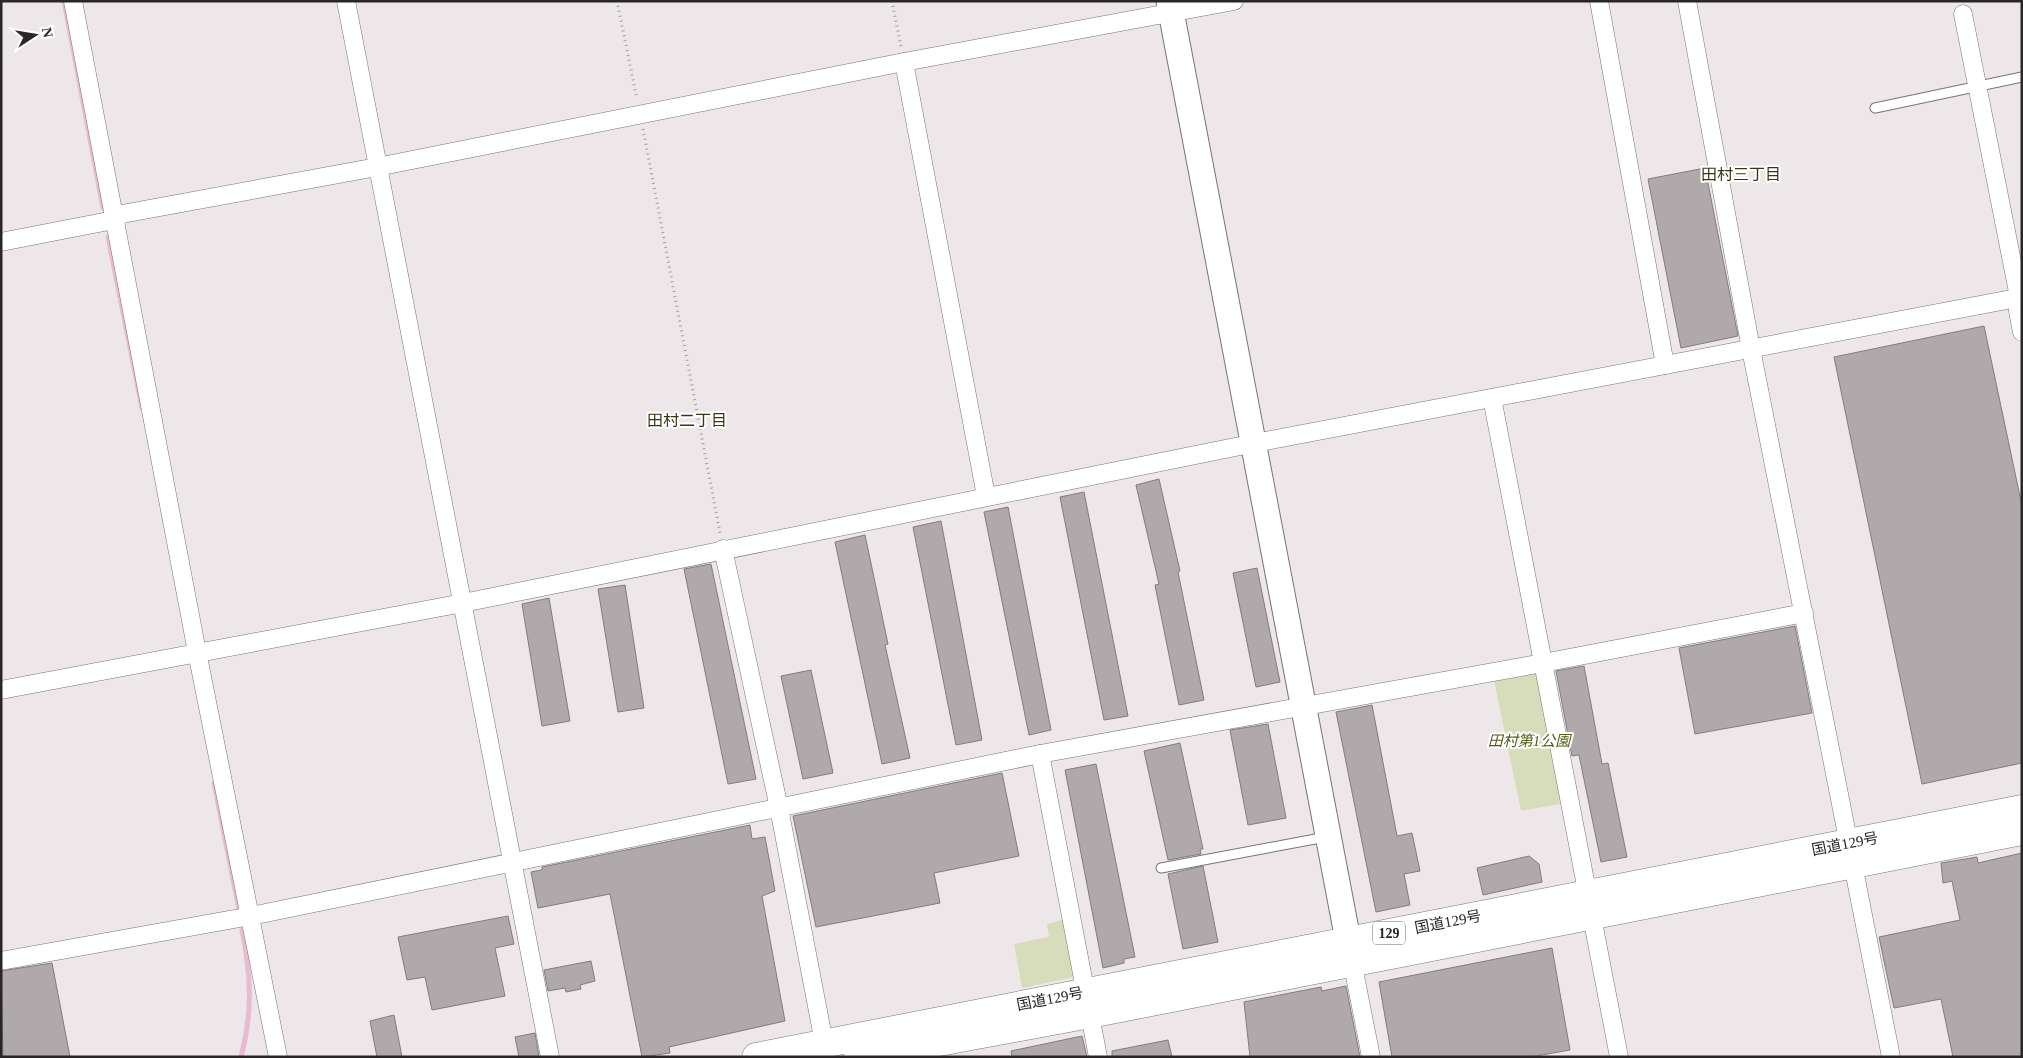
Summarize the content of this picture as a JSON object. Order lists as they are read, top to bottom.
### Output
{
  "streets": {
    "highway": ["国道129号", "129"]
  },
  "districts": ["田村三丁目", "田村二丁目"],
  "parks": ["田村第1公園"],
  "north": "right"
}
